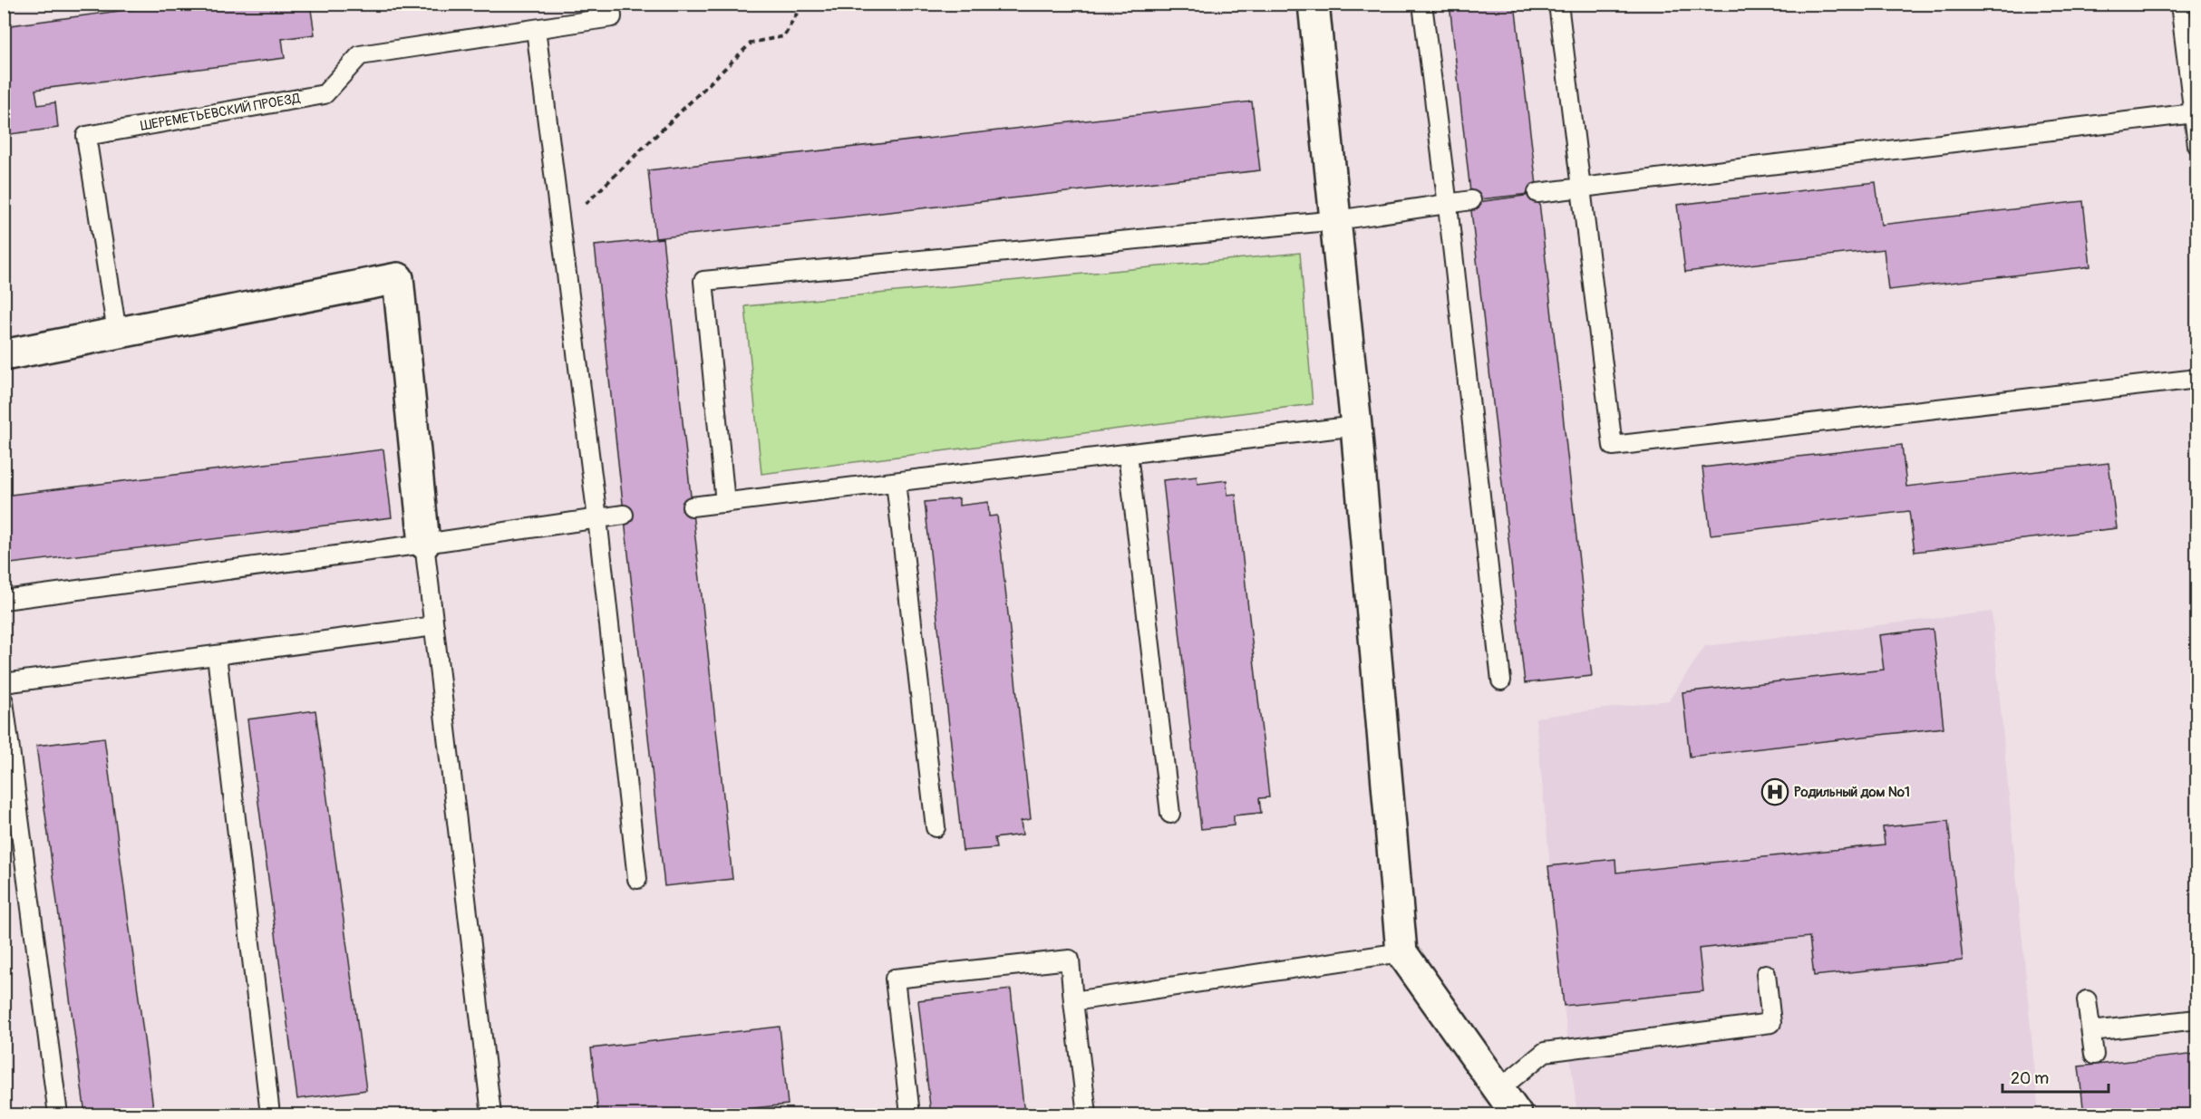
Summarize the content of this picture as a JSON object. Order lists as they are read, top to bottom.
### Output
{
  "streets": {
    "lane": ["ШЕРЕМЕТЬЕВСКИЙ ПРОЕЗД"]
  },
  "places": {
    "hospital": ["Родильный дом №1"]
  },
  "scale_bar": "20 m"
}
